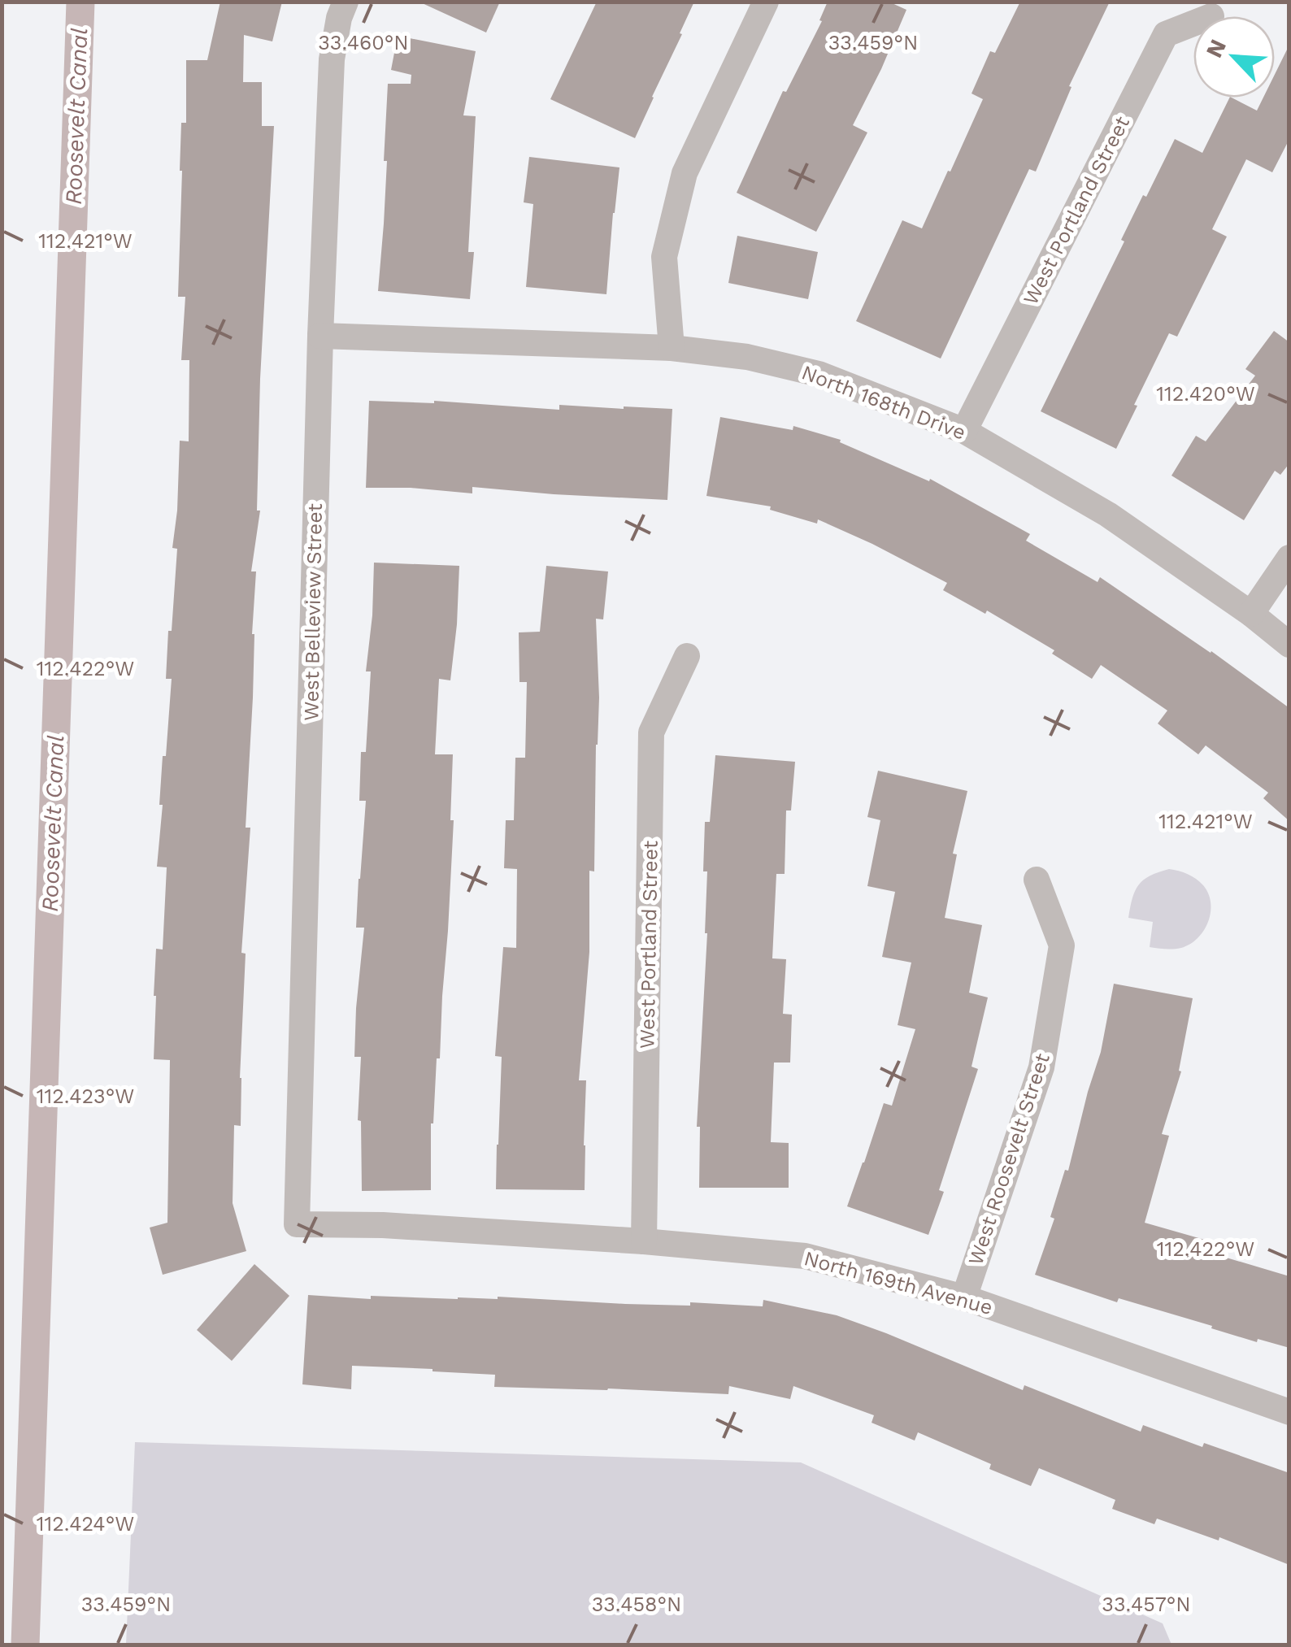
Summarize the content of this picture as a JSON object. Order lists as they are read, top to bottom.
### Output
{
  "streets": {
    "street": [
      "West Portland Street",
      "North 168th Drive",
      "West Belleview Street",
      "West Roosevelt Street",
      "North 169th Avenue"
    ]
  },
  "crossings": [
    ["West Portland Street", "North 168th Drive"],
    ["West Portland Street", "North 169th Avenue"],
    ["North 168th Drive", "West Belleview Street"],
    ["West Belleview Street", "North 169th Avenue"],
    ["West Roosevelt Street", "North 169th Avenue"]
  ],
  "water": ["Roosevelt Canal"],
  "north": "top left",
  "coordinates": [
    "33.460°N",
    "33.459°N",
    "112.421°W",
    "112.420°W",
    "112.422°W",
    "112.423°W",
    "112.424°W",
    "33.458°N",
    "33.457°N"
  ]
}
